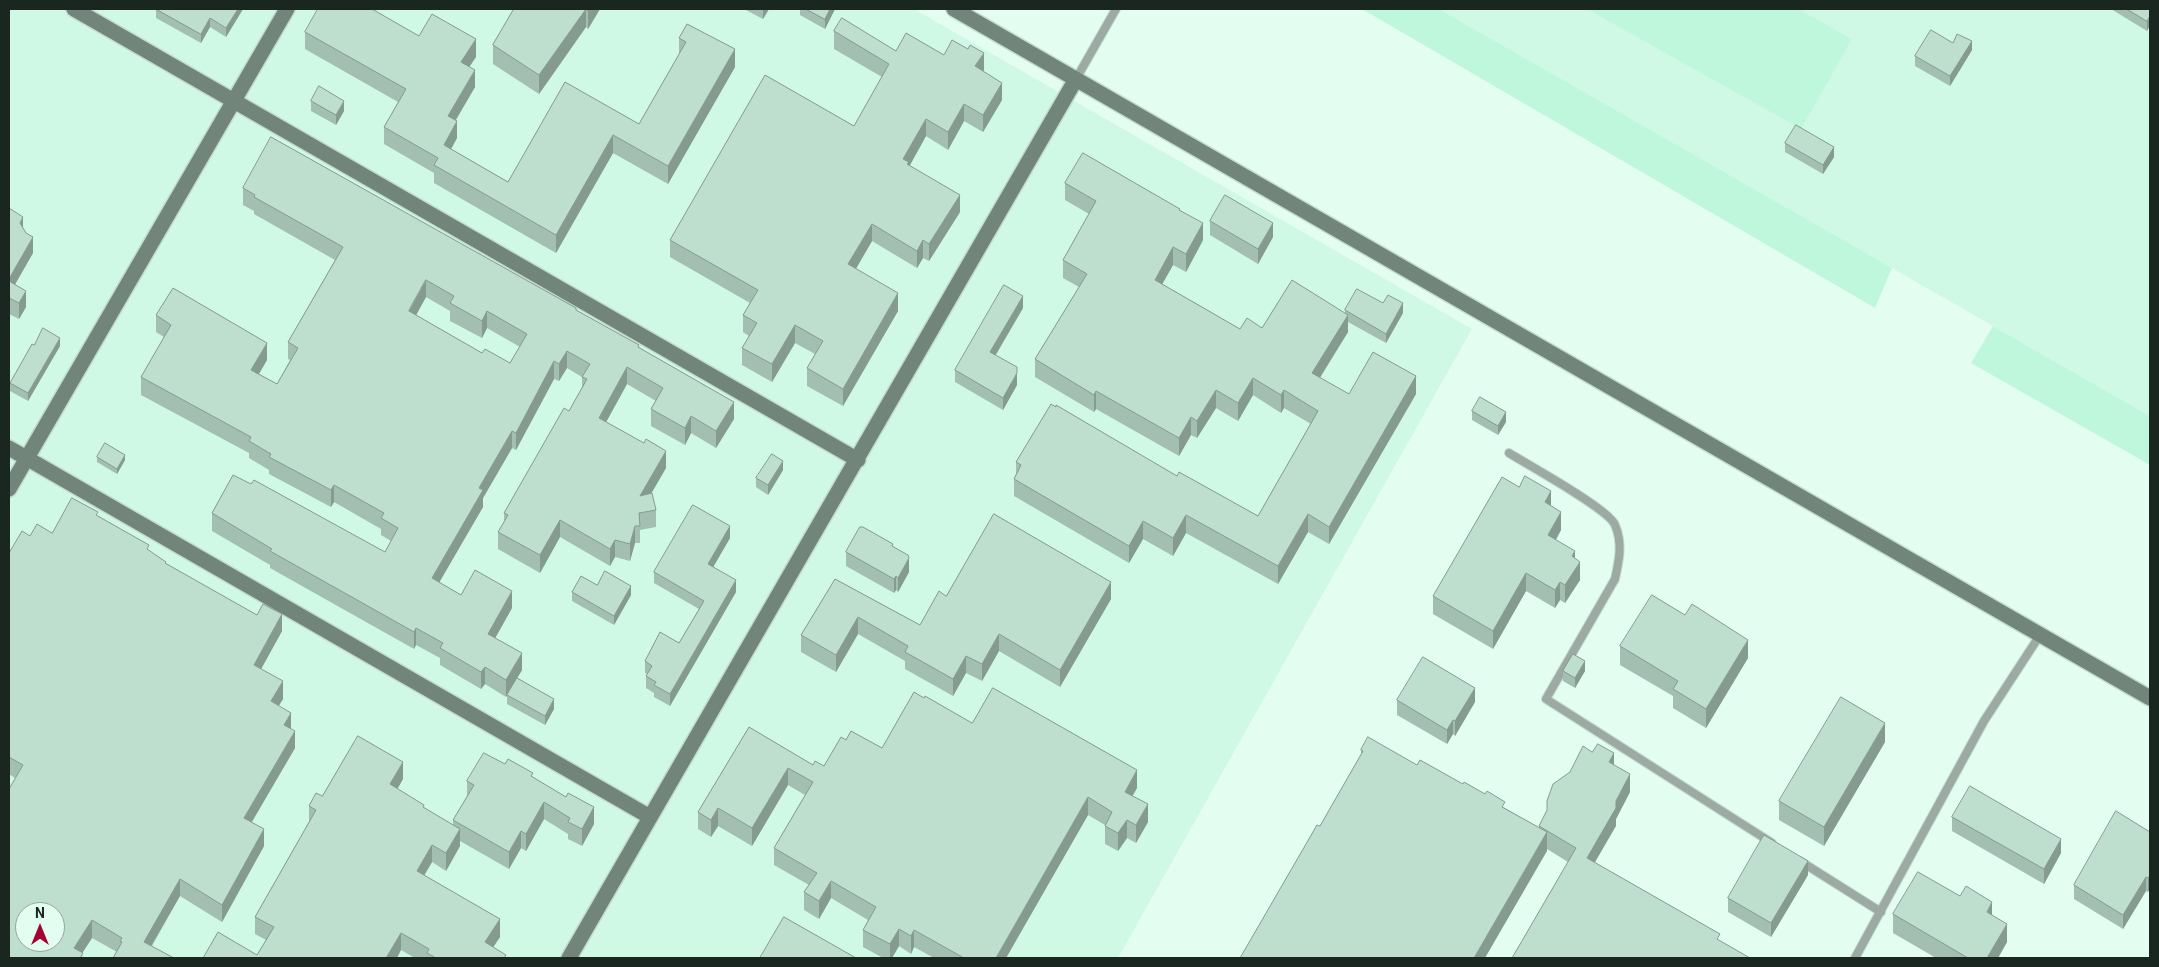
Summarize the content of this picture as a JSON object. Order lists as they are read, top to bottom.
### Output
{
  "north": "top"
}
